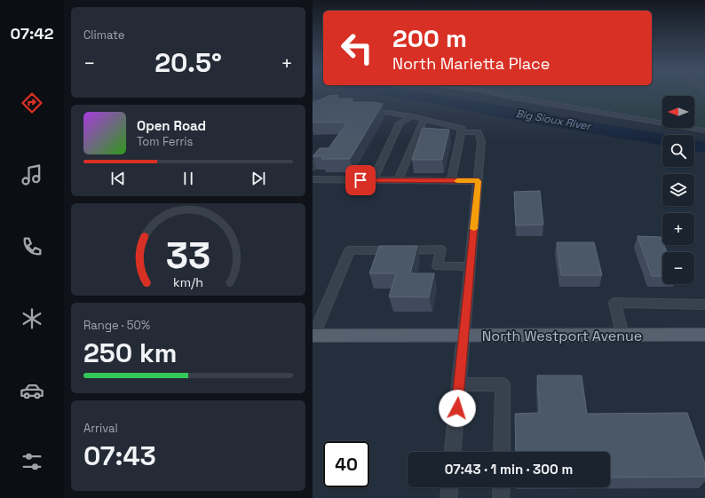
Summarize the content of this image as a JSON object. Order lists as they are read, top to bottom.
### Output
{
  "streets": {
    "main road": ["North Westport Avenue"]
  },
  "water": ["Big Sioux River"],
  "north": "left",
  "page": {
    "tabs": "07:42",
    "tile": [
      "Climate",
      ["Range · 50%", "250 km"],
      ["Arrival", "07:43"]
    ],
    "turn": ["200 m", "North Marietta Place"],
    "heat": ["−", "20.5°", "+"],
    "map_buttons": ["+", "−"],
    "song": ["Open Road", "Tom Ferris"],
    "limit": "40",
    "trip": "07:43 · 1 min · 300 m",
    "gauge": ["33", "km/h"]
  }
}
